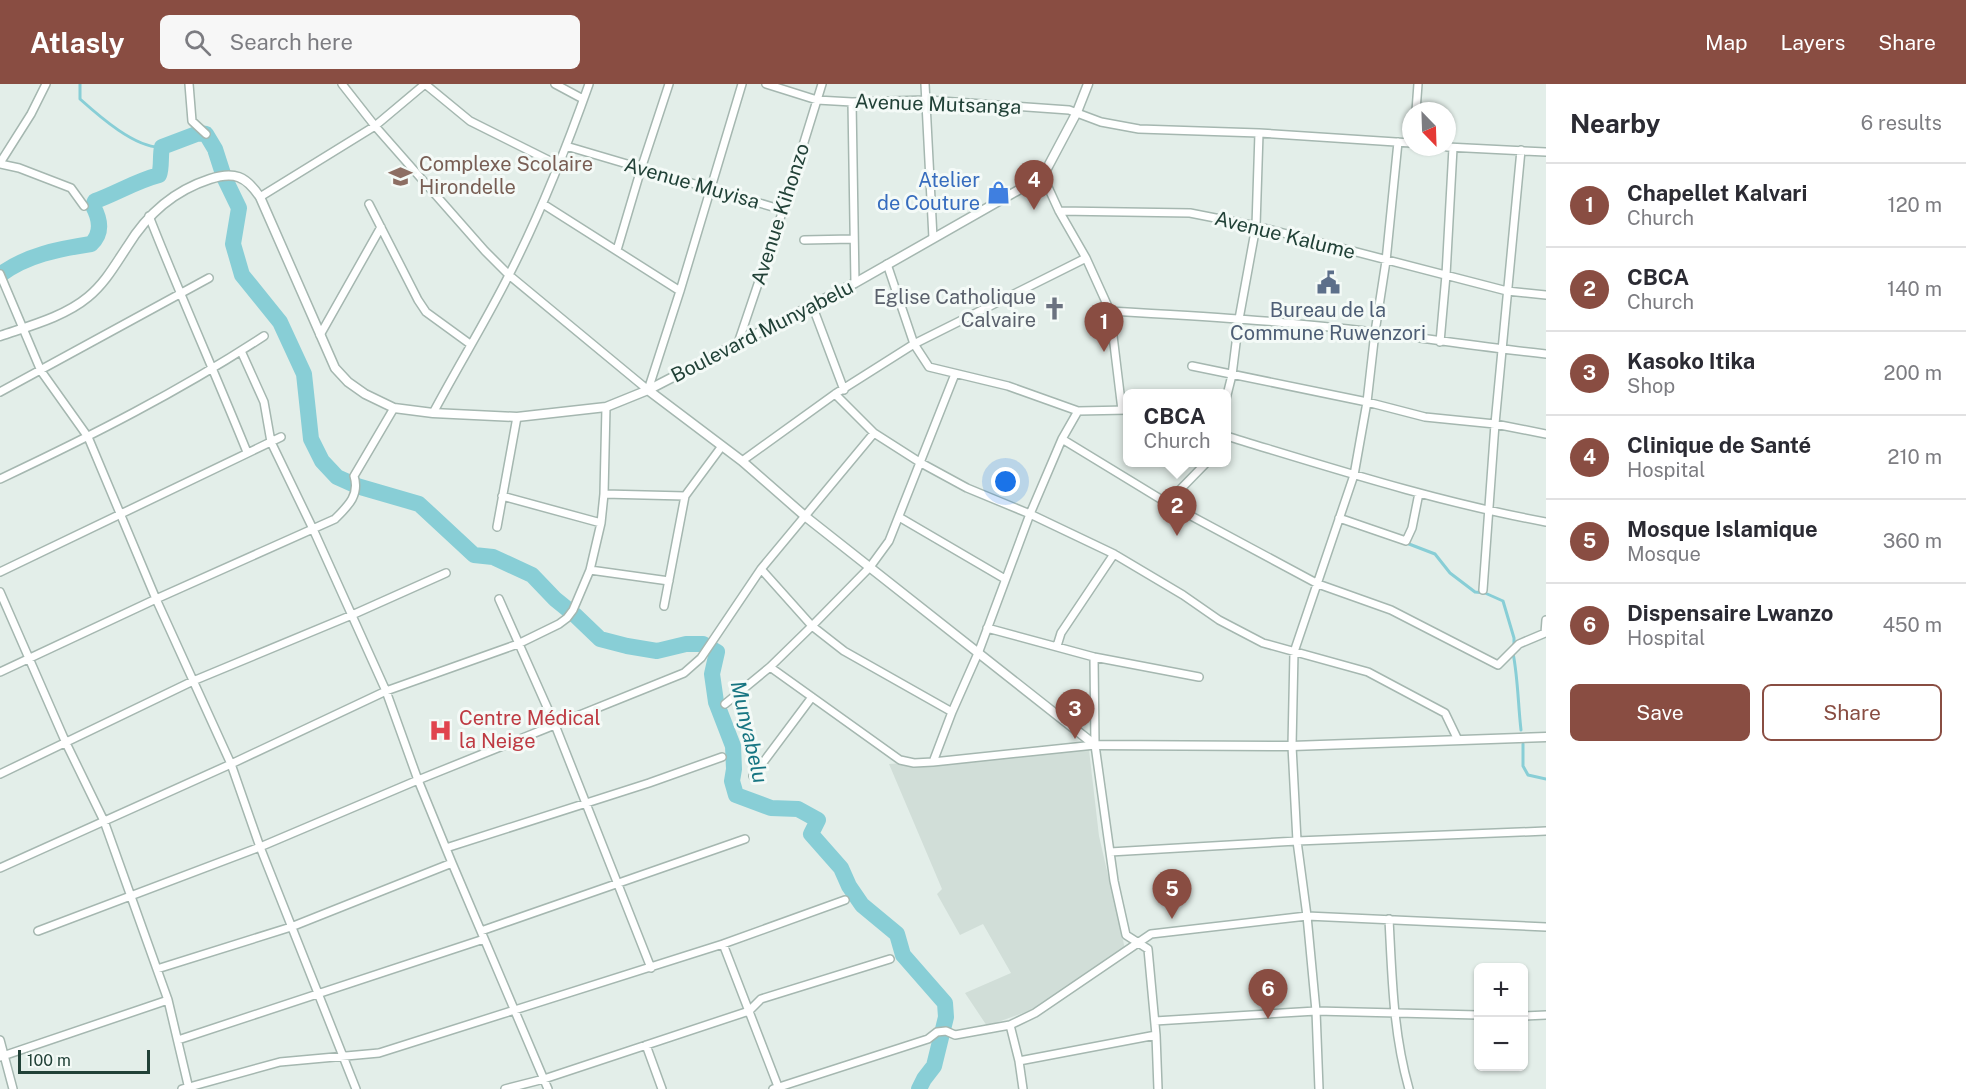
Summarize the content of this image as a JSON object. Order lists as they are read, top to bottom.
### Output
{
  "streets": {
    "street": [
      "Avenue Mutsanga",
      "Avenue Muyisa",
      "Avenue Kihonzo",
      "Avenue Kalume",
      "Boulevard Munyabelu"
    ]
  },
  "crossings": [
    ["Avenue Mutsanga", "Avenue Kihonzo"],
    ["Avenue Muyisa", "Avenue Kihonzo"],
    ["Avenue Kihonzo", "Boulevard Munyabelu"]
  ],
  "water": ["Munyabelu"],
  "places": {
    "school or university": ["Complexe Scolaire Hirondelle"],
    "shop": ["Atelier de Couture"],
    "public building": ["Bureau de la Commune Ruwenzori"],
    "church": ["Eglise Catholique Calvaire"],
    "hospital": ["Centre Médical la Neige"]
  },
  "scale_bar": "100 m",
  "north": "bottom right",
  "page": {
    "header": "Atlasly",
    "search": "Search here",
    "nav": ["Map", "Layers", "Share"],
    "heading": ["Nearby", "6 results"],
    "pins": [
      "4",
      "1",
      "2",
      "3",
      "5",
      "6"
    ],
    "list": [
      {
        "mark": "1",
        "name": "Chapellet Kalvari",
        "note": "Church",
        "value": "120 m"
      },
      {
        "mark": "2",
        "name": "CBCA",
        "note": "Church",
        "value": "140 m"
      },
      {
        "mark": "3",
        "name": "Kasoko Itika",
        "note": "Shop",
        "value": "200 m"
      },
      {
        "mark": "4",
        "name": "Clinique de Santé",
        "note": "Hospital",
        "value": "210 m"
      },
      {
        "mark": "5",
        "name": "Mosque Islamique",
        "note": "Mosque",
        "value": "360 m"
      },
      {
        "mark": "6",
        "name": "Dispensaire Lwanzo",
        "note": "Hospital",
        "value": "450 m"
      }
    ],
    "popup": ["CBCA", "Church"],
    "buttons": ["Save", "Share"],
    "map_buttons": ["+", "−"],
    "scale": "100 m"
  }
}
